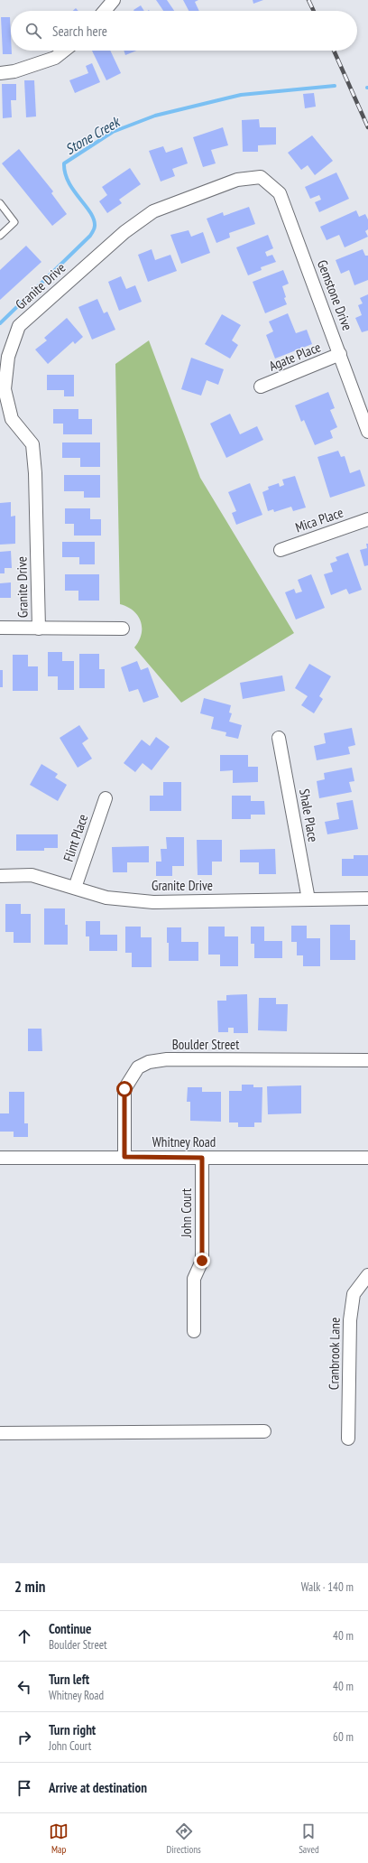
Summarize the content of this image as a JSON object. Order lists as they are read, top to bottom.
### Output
{
  "streets": {
    "street": [
      "Granite Drive",
      "Gemstone Drive",
      "Agate Place",
      "Mica Place",
      "Shale Place",
      "Flint Place",
      "Boulder Street",
      "Whitney Road",
      "John Court",
      "Cranbrook Lane"
    ]
  },
  "crossings": [
    ["Granite Drive", "Gemstone Drive"],
    ["Granite Drive", "Shale Place"],
    ["Granite Drive", "Flint Place"],
    ["Gemstone Drive", "Agate Place"],
    ["Boulder Street", "Whitney Road"],
    ["Whitney Road", "John Court"]
  ],
  "water": ["Stone Creek"],
  "page": {
    "search": "Search here",
    "heading": ["2 min", "Walk · 140 m"],
    "list": [
      ["Continue", "Boulder Street", "40 m"],
      ["Turn left", "Whitney Road", "40 m"],
      ["Turn right", "John Court", "60 m"],
      "Arrive at destination"
    ],
    "nav": ["Map", "Directions", "Saved"]
  }
}
